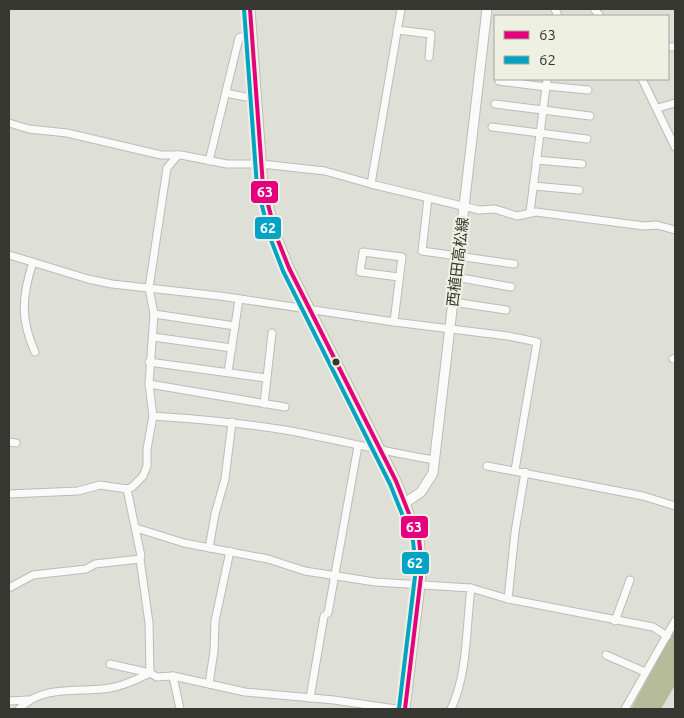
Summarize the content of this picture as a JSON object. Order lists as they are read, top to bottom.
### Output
{
  "streets": {
    "main road": ["西植田高松線"]
  },
  "lines": ["transit line 63", "transit line 62"],
  "legend": ["63", "62"]
}
